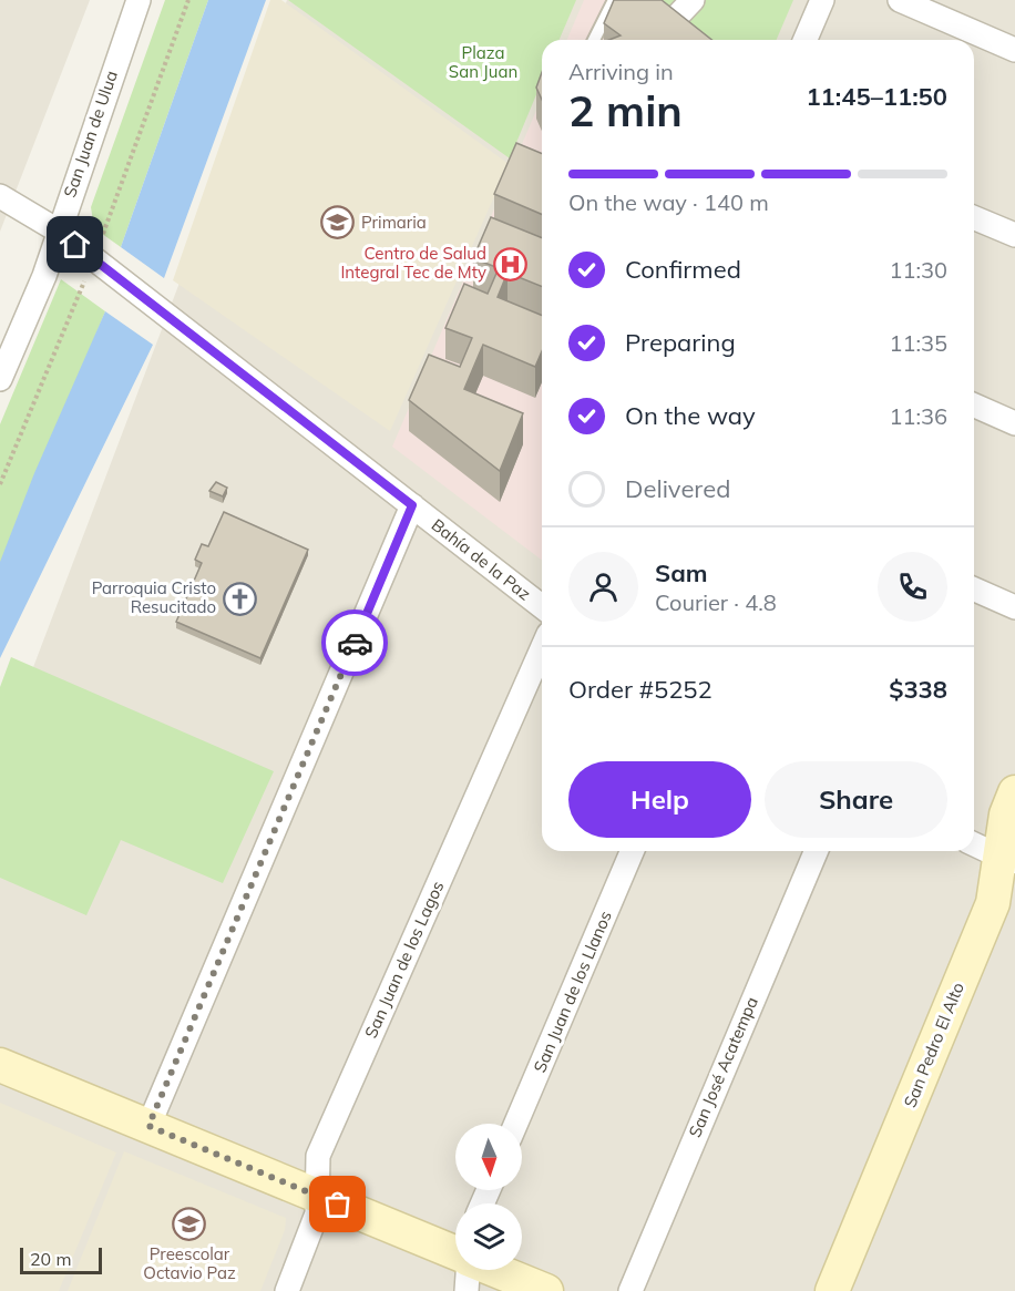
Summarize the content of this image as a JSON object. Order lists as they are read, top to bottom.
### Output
{
  "streets": {
    "street": [
      "San Juan de Ulua",
      "Bahía de la Paz",
      "San Juan de los Lagos",
      "San Juan de los Llanos",
      "San Pedro El Alto",
      "San José Acatempa"
    ]
  },
  "crossings": [
    ["San Juan de Ulua", "Bahía de la Paz"]
  ],
  "parks": ["Plaza San Juan"],
  "places": {
    "school or university": ["Primaria", "Preescolar Octavio Paz"],
    "hospital": ["Centro de Salud Integral Tec de Mty"],
    "church": ["Parroquia Cristo Resucitado"]
  },
  "scale_bar": "20 m",
  "north": "bottom",
  "page": {
    "heading": ["2 min", "Arriving in", "11:45–11:50"],
    "panel": [
      "Sam",
      "Courier · 4.8",
      "Order #5252",
      "$338"
    ],
    "bar": "On the way · 140 m",
    "list": [
      ["Confirmed", "11:30"],
      ["Preparing", "11:35"],
      ["On the way", "11:36"],
      "Delivered"
    ],
    "buttons": ["Help", "Share"],
    "scale": "20 m"
  }
}
